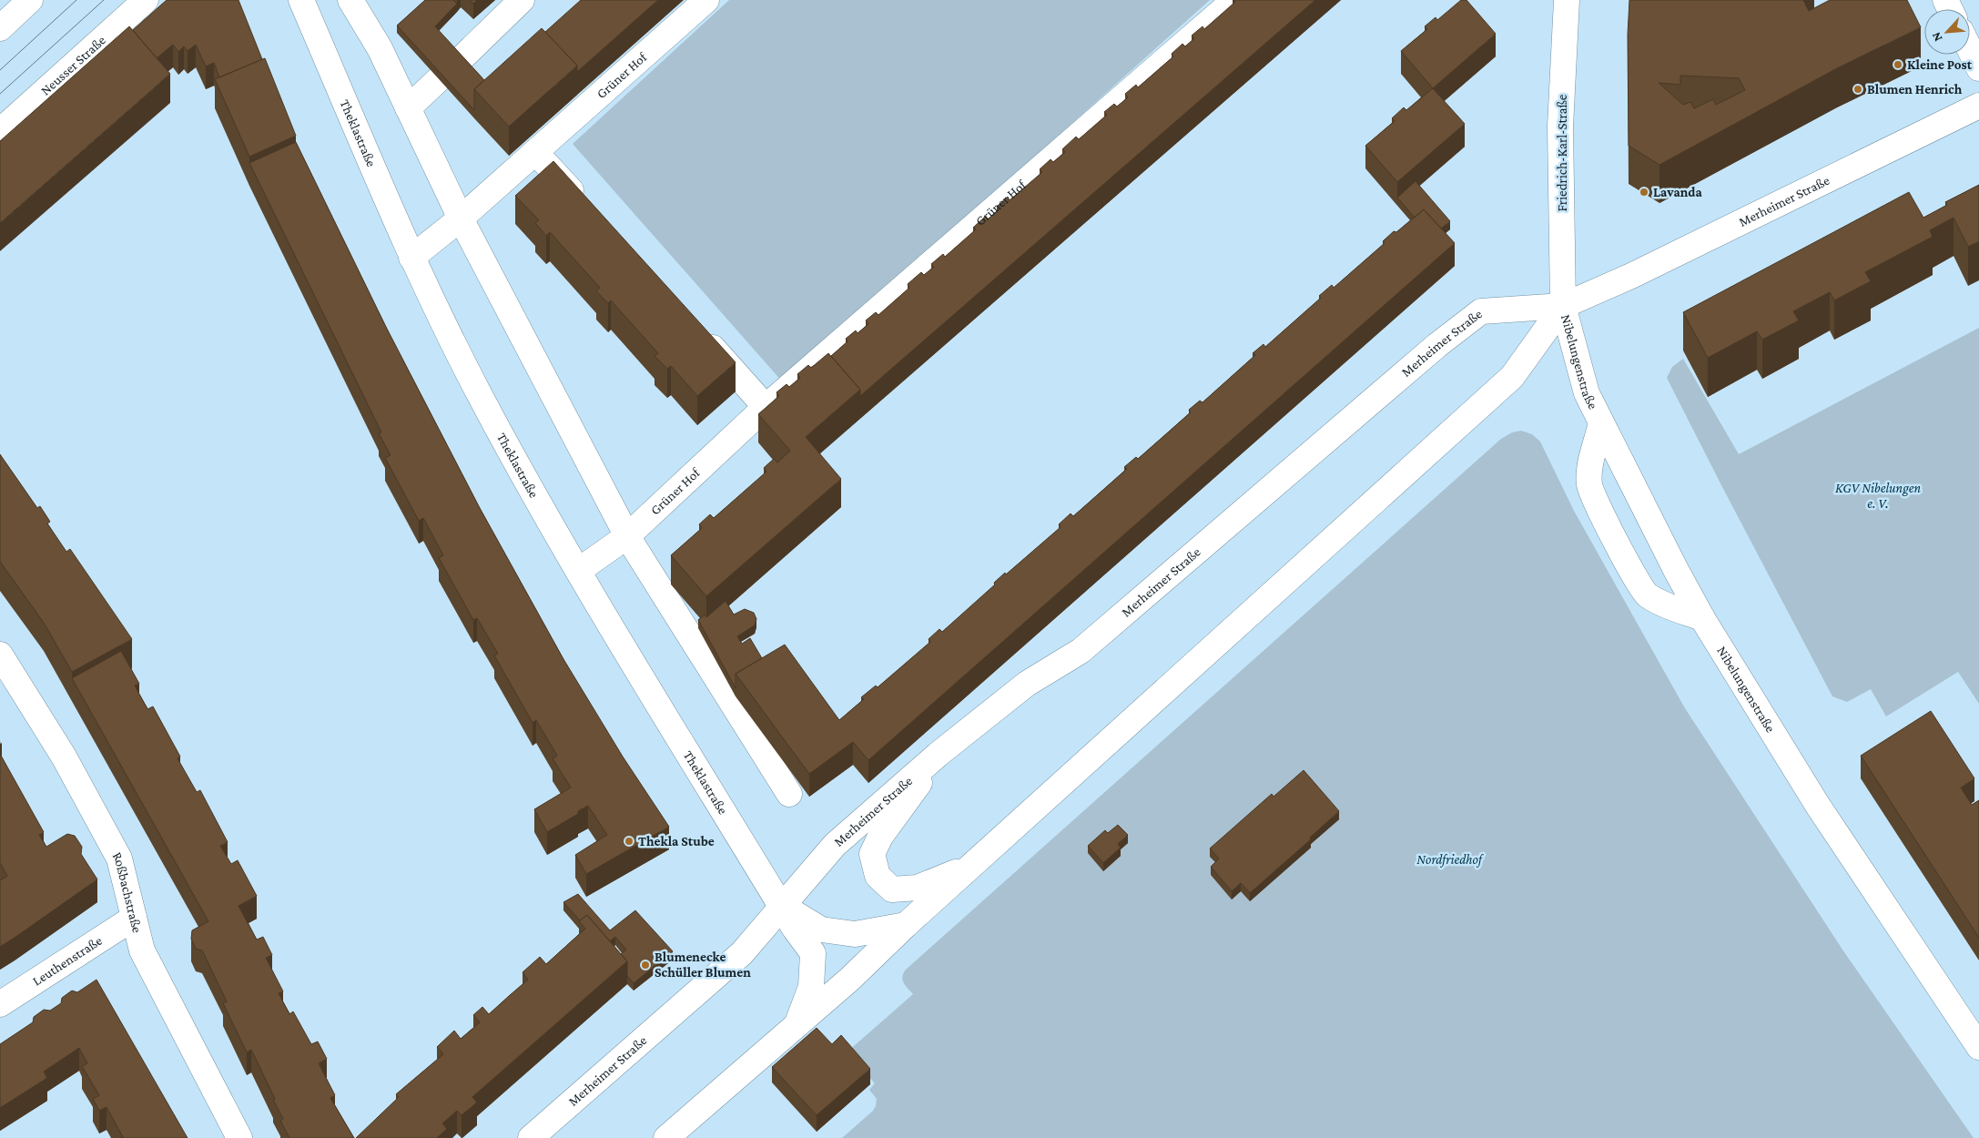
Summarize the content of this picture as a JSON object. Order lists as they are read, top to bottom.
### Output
{
  "streets": {
    "street": [
      "Neusser Straße",
      "Grüner Hof",
      "Theklastraße",
      "Friedrich-Karl-Straße",
      "Merheimer Straße",
      "Nibelungenstraße",
      "Roßbachstraße",
      "Leuthenstraße"
    ]
  },
  "crossings": [
    ["Grüner Hof", "Theklastraße"],
    ["Theklastraße", "Merheimer Straße"],
    ["Friedrich-Karl-Straße", "Merheimer Straße"],
    ["Friedrich-Karl-Straße", "Nibelungenstraße"],
    ["Merheimer Straße", "Nibelungenstraße"],
    ["Roßbachstraße", "Leuthenstraße"]
  ],
  "parks": ["KGV Nibelungen e. V.", "Nordfriedhof"],
  "places": [
    "Kleine Post",
    "Blumen Henrich",
    "Lavanda",
    "Thekla Stube",
    "Blumenecke Schüller Blumen"
  ],
  "north": "bottom left"
}
